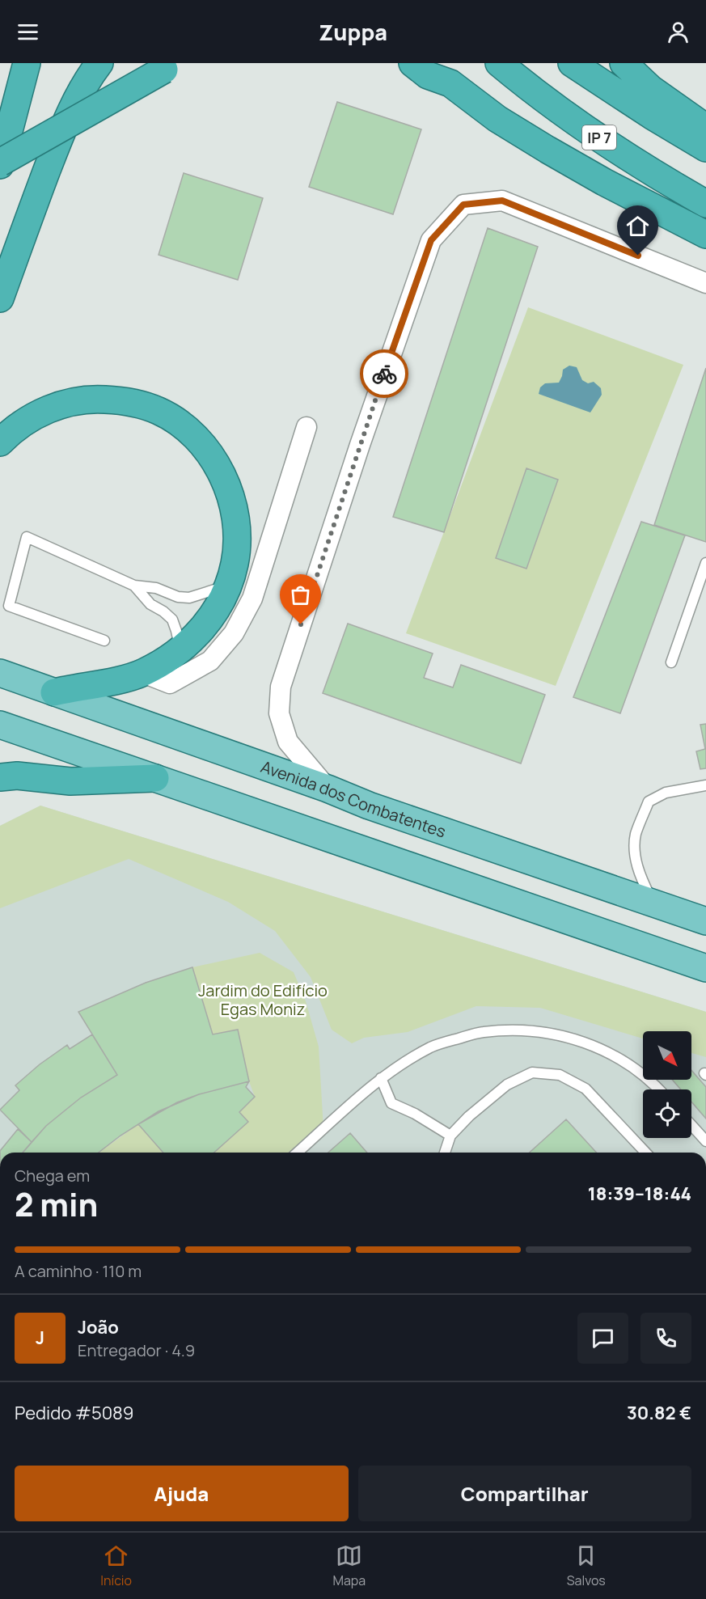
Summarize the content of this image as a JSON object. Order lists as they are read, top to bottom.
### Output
{
  "streets": {
    "highway": ["IP 7"],
    "main road": ["Avenida dos Combatentes"]
  },
  "parks": ["Jardim do Edifício Egas Moniz"],
  "north": "bottom right",
  "page": {
    "header": "Zuppa",
    "heading": ["2 min", "Chega em", "18:39–18:44"],
    "panel": [
      "João",
      "Entregador · 4.9",
      "Pedido #5089",
      "30.82 €"
    ],
    "bar": "A caminho · 110 m",
    "round": "J",
    "buttons": ["Ajuda", "Compartilhar"],
    "tabs": ["Início", "Mapa", "Salvos"]
  }
}
